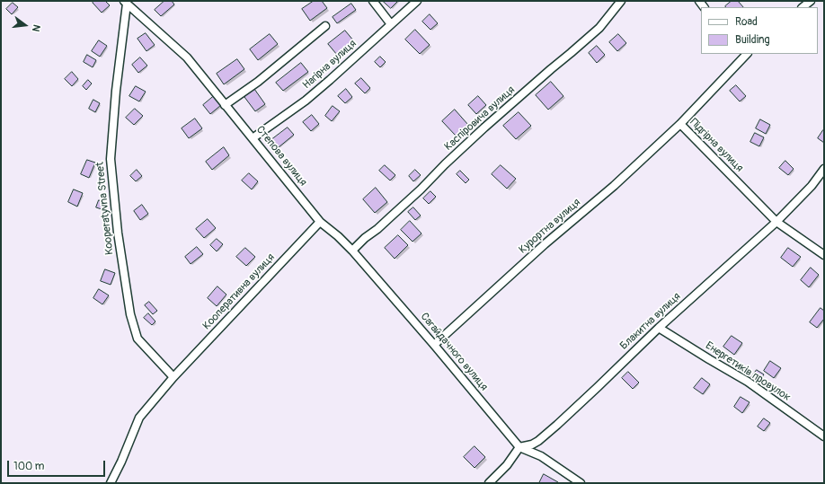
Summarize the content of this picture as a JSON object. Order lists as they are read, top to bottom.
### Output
{
  "streets": {
    "street": [
      "Нагірна вулиця",
      "Каспіровича вулиця",
      "Підгірна вулиця",
      "Степова вулиця",
      "Kooperatyvna Street",
      "Курортна вулиця",
      "Кооперативна вулиця",
      "Блакитна вулиця",
      "Сагайдачного вулиця",
      "Енергетиків провулок"
    ]
  },
  "crossings": [
    ["Нагірна вулиця", "Степова вулиця"],
    ["Каспіровича вулиця", "Сагайдачного вулиця"],
    ["Підгірна вулиця", "Курортна вулиця"],
    ["Підгірна вулиця", "Блакитна вулиця"],
    ["Степова вулиця", "Kooperatyvna Street"],
    ["Степова вулиця", "Кооперативна вулиця"],
    ["Степова вулиця", "Сагайдачного вулиця"],
    ["Kooperatyvna Street", "Кооперативна вулиця"],
    ["Курортна вулиця", "Сагайдачного вулиця"],
    ["Кооперативна вулиця", "Сагайдачного вулиця"],
    ["Блакитна вулиця", "Сагайдачного вулиця"],
    ["Блакитна вулиця", "Енергетиків провулок"]
  ],
  "legend": ["Road", "Building"],
  "scale_bar": "100 m",
  "north": "right"
}
